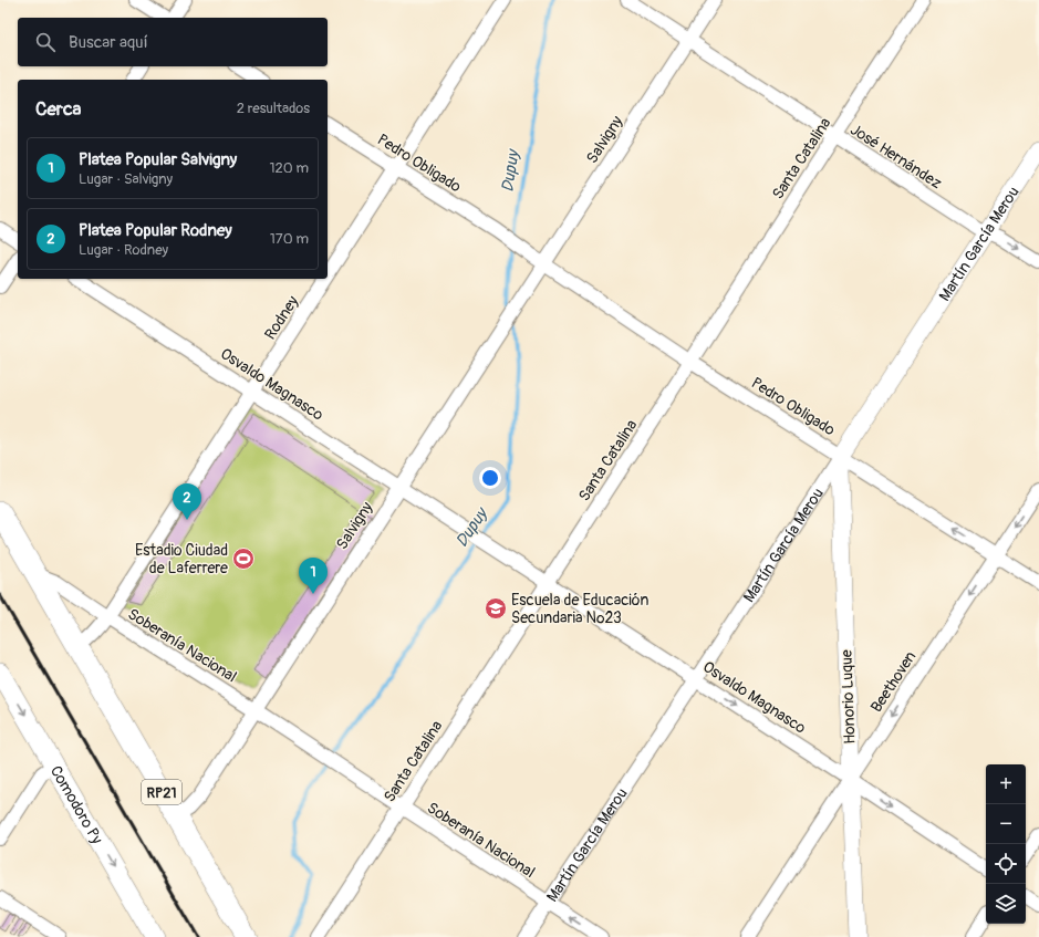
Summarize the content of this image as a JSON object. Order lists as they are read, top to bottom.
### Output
{
  "streets": {
    "main road": ["RP21", "Comodoro Py"],
    "street": [
      "Salvigny",
      "José Hernández",
      "Santa Catalina",
      "Pedro Obligado",
      "Martín García Merou",
      "Rodney",
      "Osvaldo Magnasco",
      "Soberanía Nacional",
      "Beethoven",
      "Honorio Luque"
    ]
  },
  "crossings": [
    ["Salvigny", "José Hernández"],
    ["Salvigny", "Pedro Obligado"],
    ["Salvigny", "Osvaldo Magnasco"],
    ["Salvigny", "Soberanía Nacional"],
    ["Salvigny", "RP21"],
    ["José Hernández", "Santa Catalina"],
    ["José Hernández", "Martín García Merou"],
    ["Santa Catalina", "Pedro Obligado"],
    ["Santa Catalina", "Osvaldo Magnasco"],
    ["Santa Catalina", "Soberanía Nacional"],
    ["Pedro Obligado", "Martín García Merou"],
    ["Pedro Obligado", "Rodney"],
    ["Pedro Obligado", "Beethoven"],
    ["Pedro Obligado", "Honorio Luque"],
    ["Martín García Merou", "Osvaldo Magnasco"],
    ["Martín García Merou", "Soberanía Nacional"],
    ["Martín García Merou", "Honorio Luque"],
    ["Rodney", "Osvaldo Magnasco"],
    ["Rodney", "Soberanía Nacional"],
    ["Rodney", "RP21"],
    ["Osvaldo Magnasco", "Beethoven"],
    ["Osvaldo Magnasco", "Honorio Luque"],
    ["Soberanía Nacional", "RP21"],
    ["Beethoven", "Honorio Luque"]
  ],
  "one_way": ["Beethoven"],
  "water": ["Dupuy"],
  "places": {
    "sports": ["Estadio Ciudad de Laferrere"],
    "school or university": ["Escuela de Educación Secundaria Nº23"]
  },
  "page": {
    "search": "Buscar aquí",
    "heading": ["Cerca", "2 resultados"],
    "list": [
      {
        "mark": "1",
        "name": "Platea Popular Salvigny",
        "note": "Lugar · Salvigny",
        "value": "120 m"
      },
      {
        "mark": "2",
        "name": "Platea Popular Rodney",
        "note": "Lugar · Rodney",
        "value": "170 m"
      }
    ],
    "pins": ["2", "1"],
    "map_buttons": ["+", "−"]
  }
}
